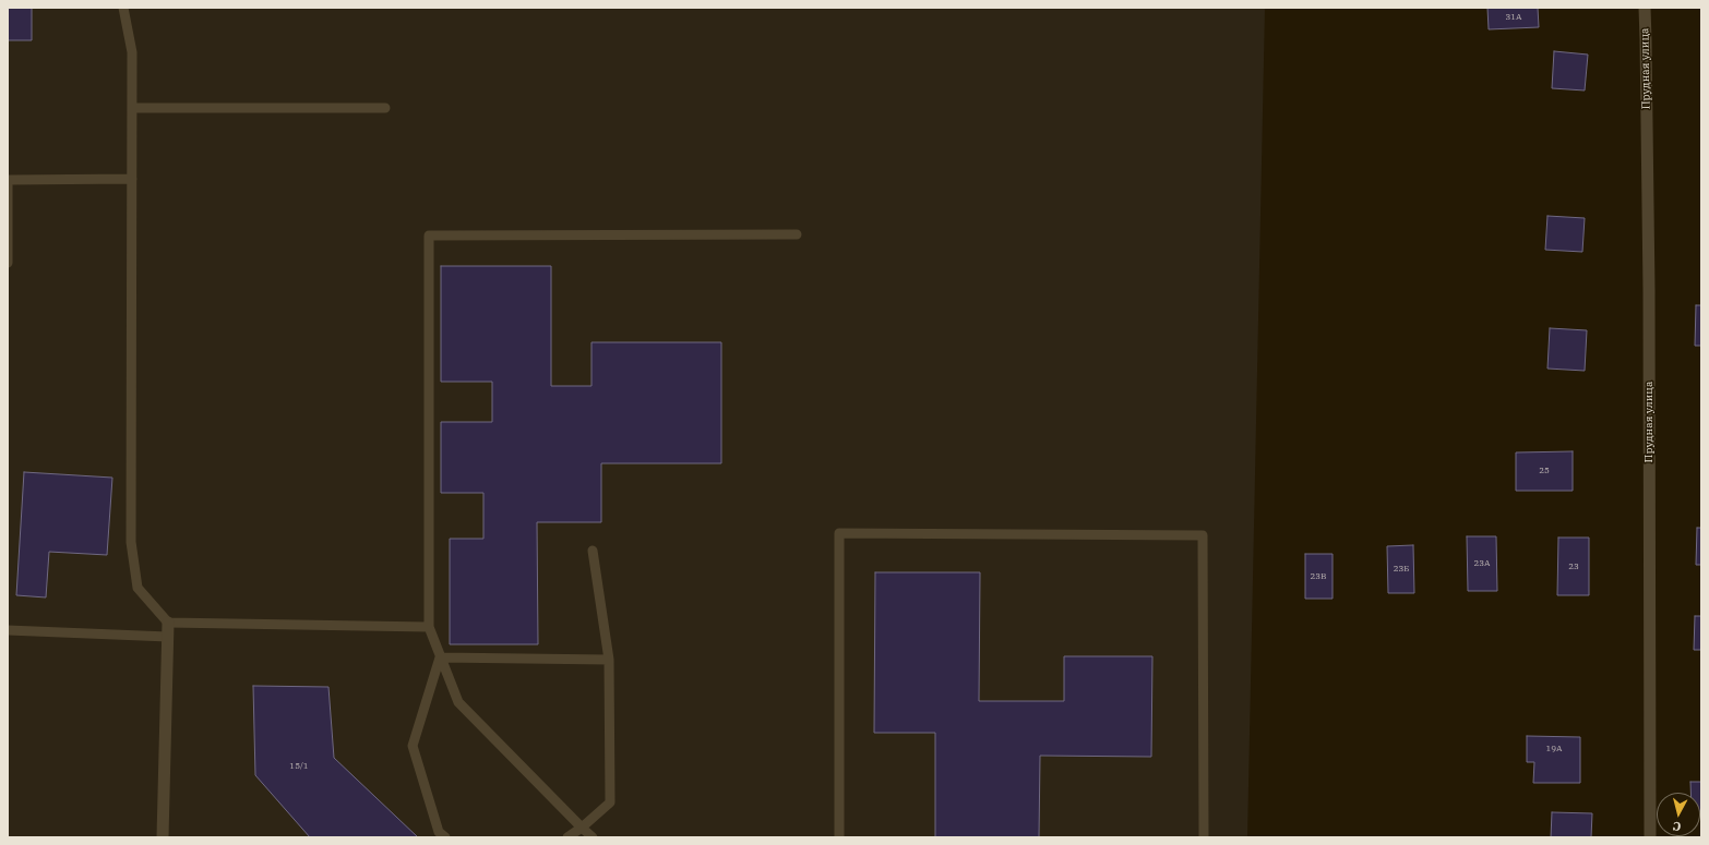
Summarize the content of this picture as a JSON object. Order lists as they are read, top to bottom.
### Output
{
  "streets": {
    "street": ["Прудная улица"]
  },
  "house_numbers": [
    "31А",
    "25",
    "23А",
    "23",
    "23Б",
    "23В",
    "19А",
    "15/1"
  ],
  "north": "bottom"
}
